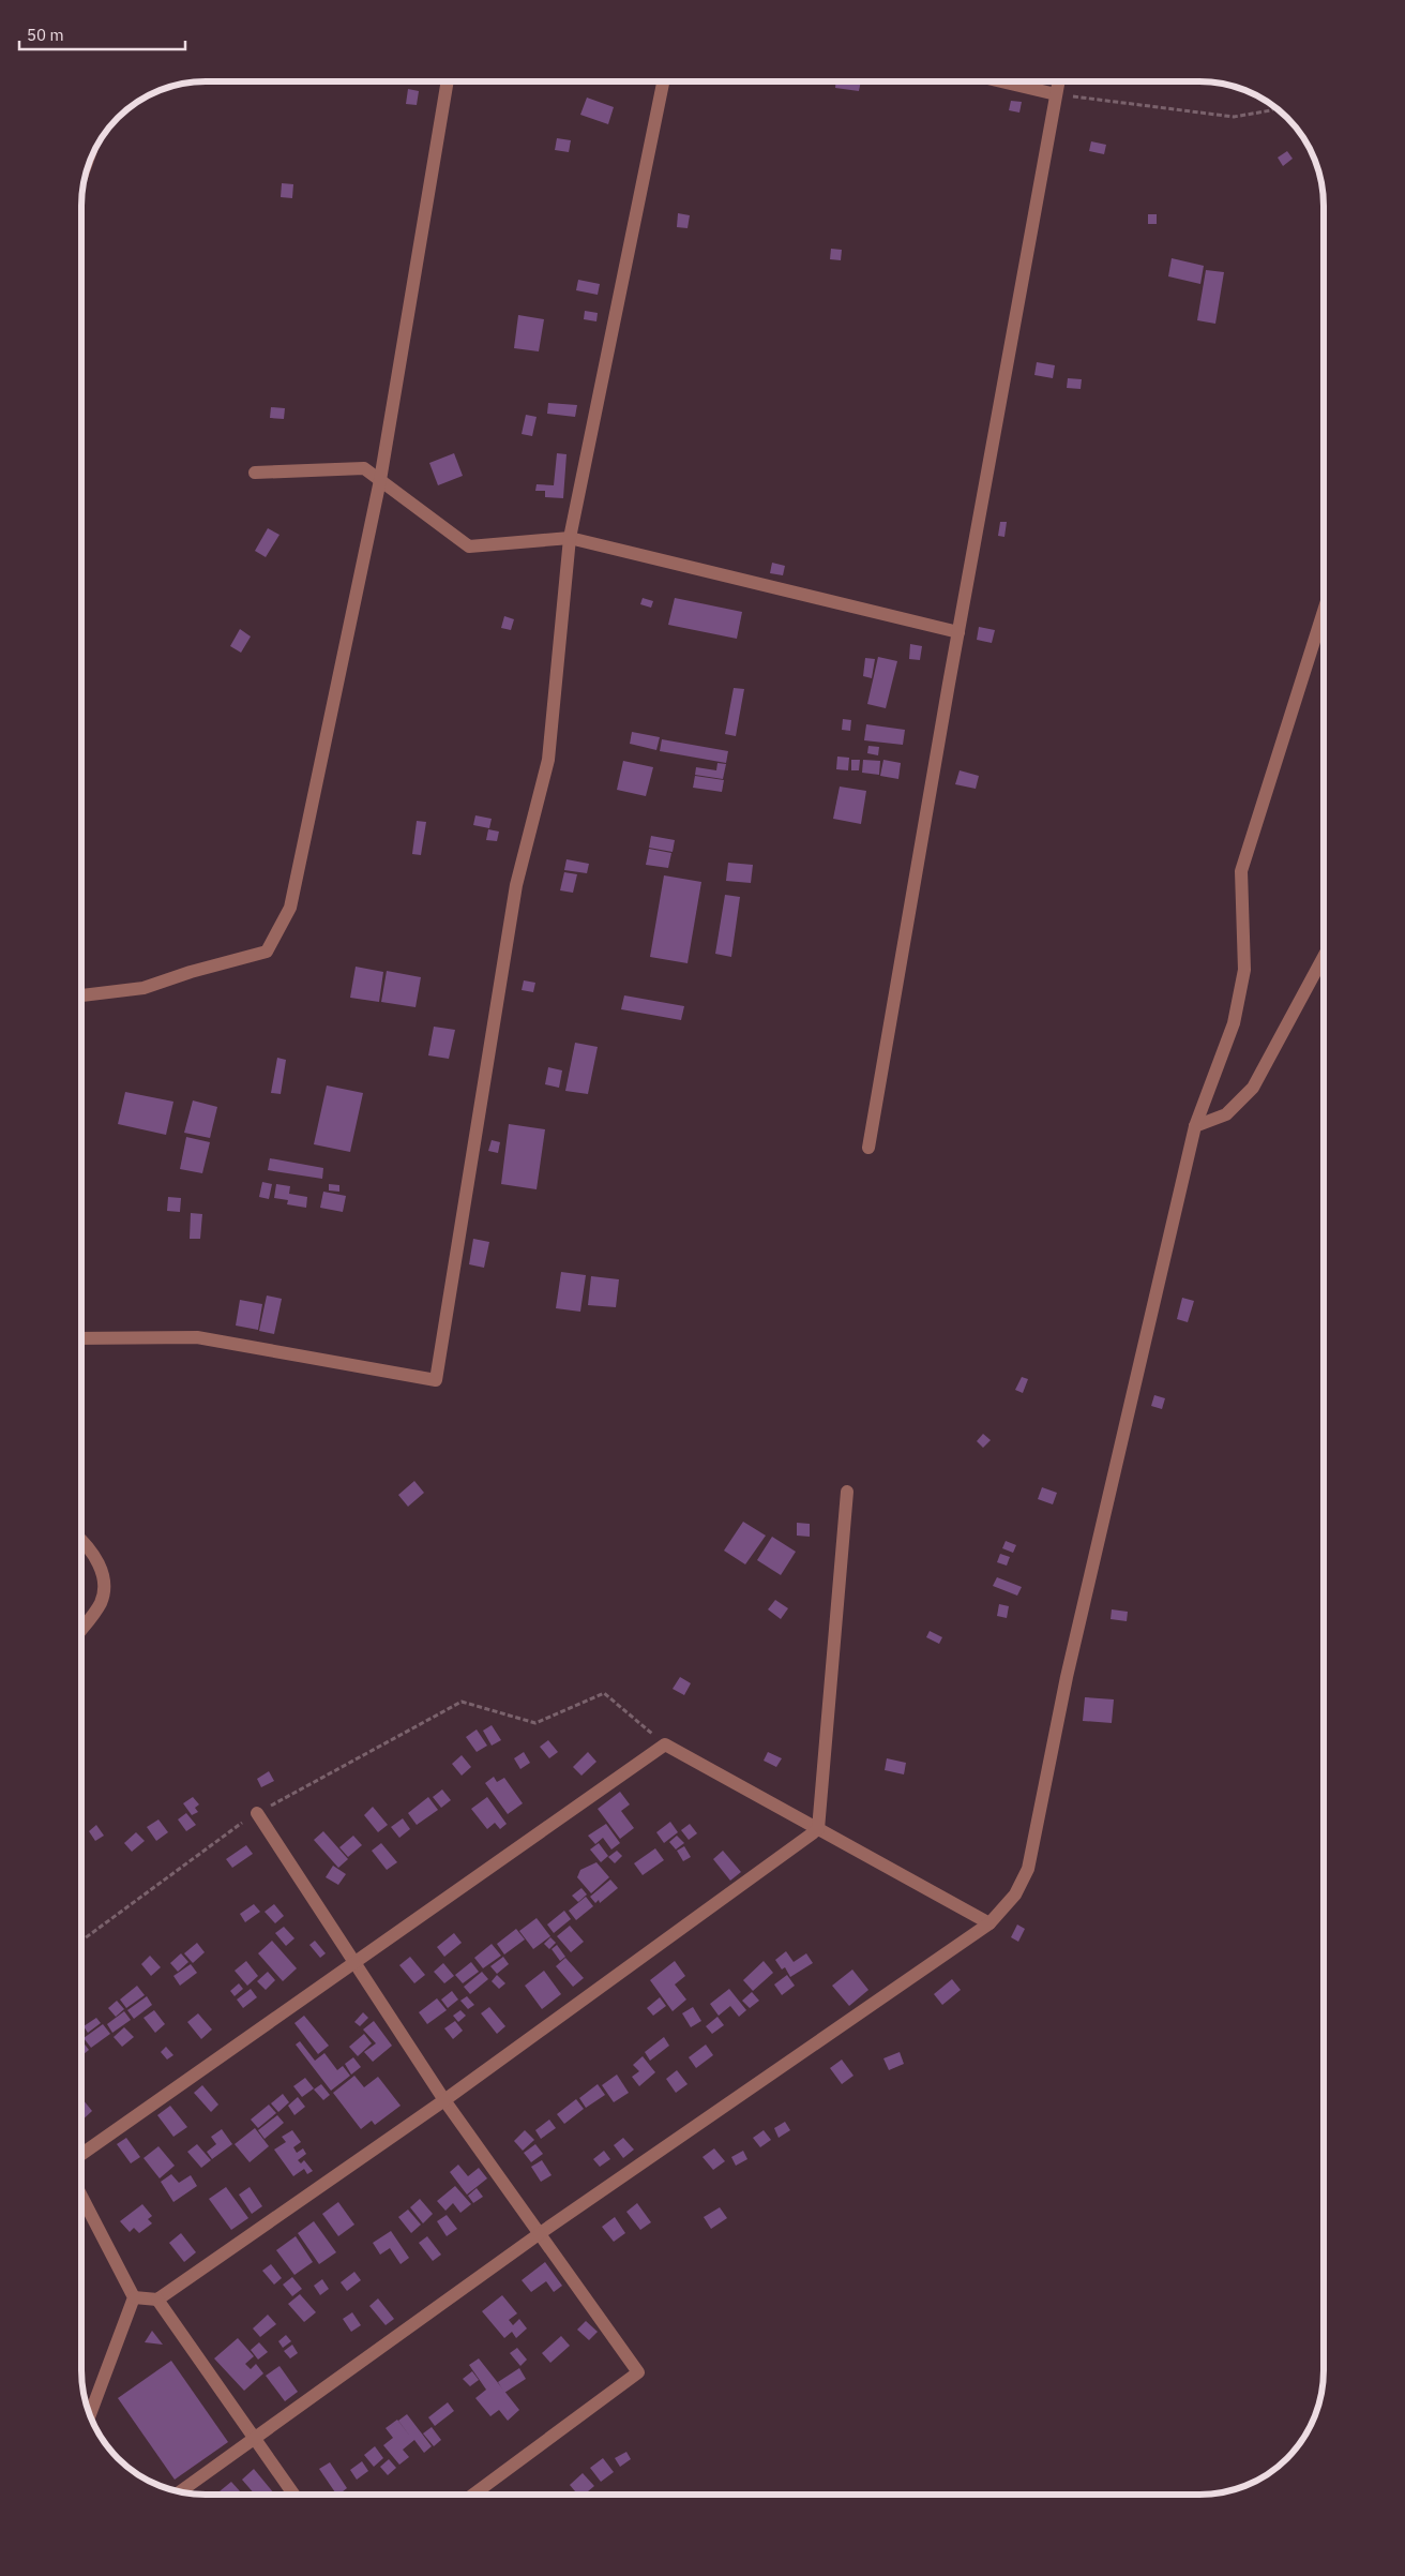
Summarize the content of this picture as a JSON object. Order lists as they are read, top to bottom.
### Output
{
  "scale_bar": "50 m"
}
